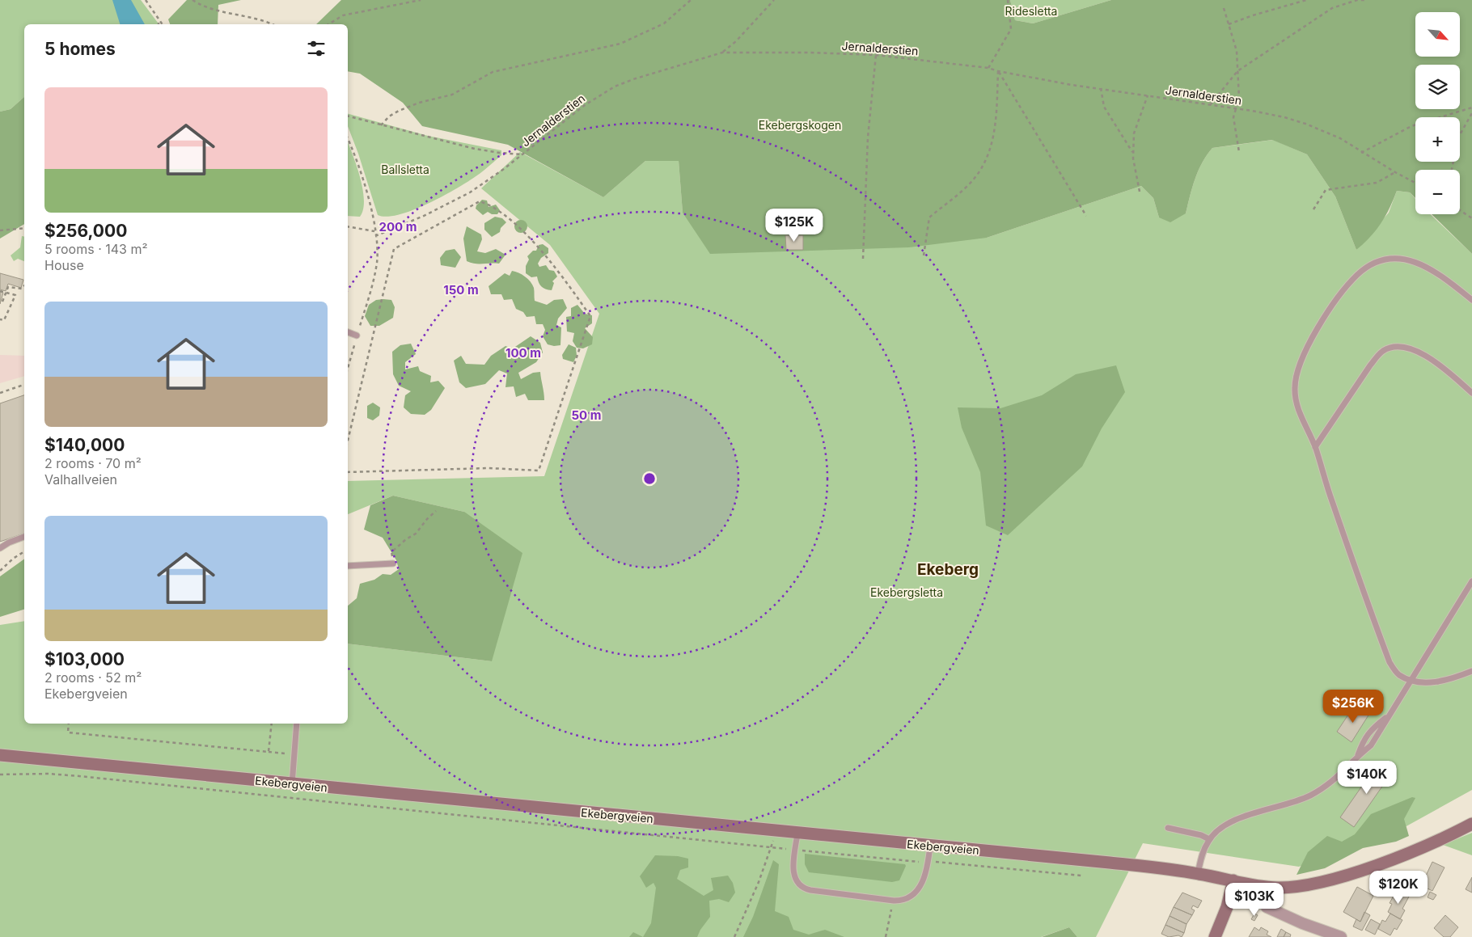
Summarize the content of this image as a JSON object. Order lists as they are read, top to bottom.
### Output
{
  "streets": {
    "street": ["Ekebergveien"],
    "path": ["Jernalderstien"]
  },
  "districts": ["Ekeberg"],
  "parks": [
    "Ridesletta",
    "Ekebergskogen",
    "Ballsletta",
    "Ekebergsletta"
  ],
  "north": "bottom right",
  "page": {
    "map_buttons": ["+", "−"],
    "heading": "5 homes",
    "list": [
      {
        "name": "$256,000",
        "note": "5 rooms · 143 m² · House"
      },
      {
        "name": "$140,000",
        "note": "2 rooms · 70 m² · Valhallveien"
      },
      {
        "name": "$103,000",
        "note": "2 rooms · 52 m² · Ekebergveien"
      }
    ],
    "price": [
      "$125K",
      "$256K",
      "$140K",
      "$120K",
      "$103K"
    ]
  },
  "rings": [
    "200 m",
    "150 m",
    "100 m",
    "50 m"
  ]
}
